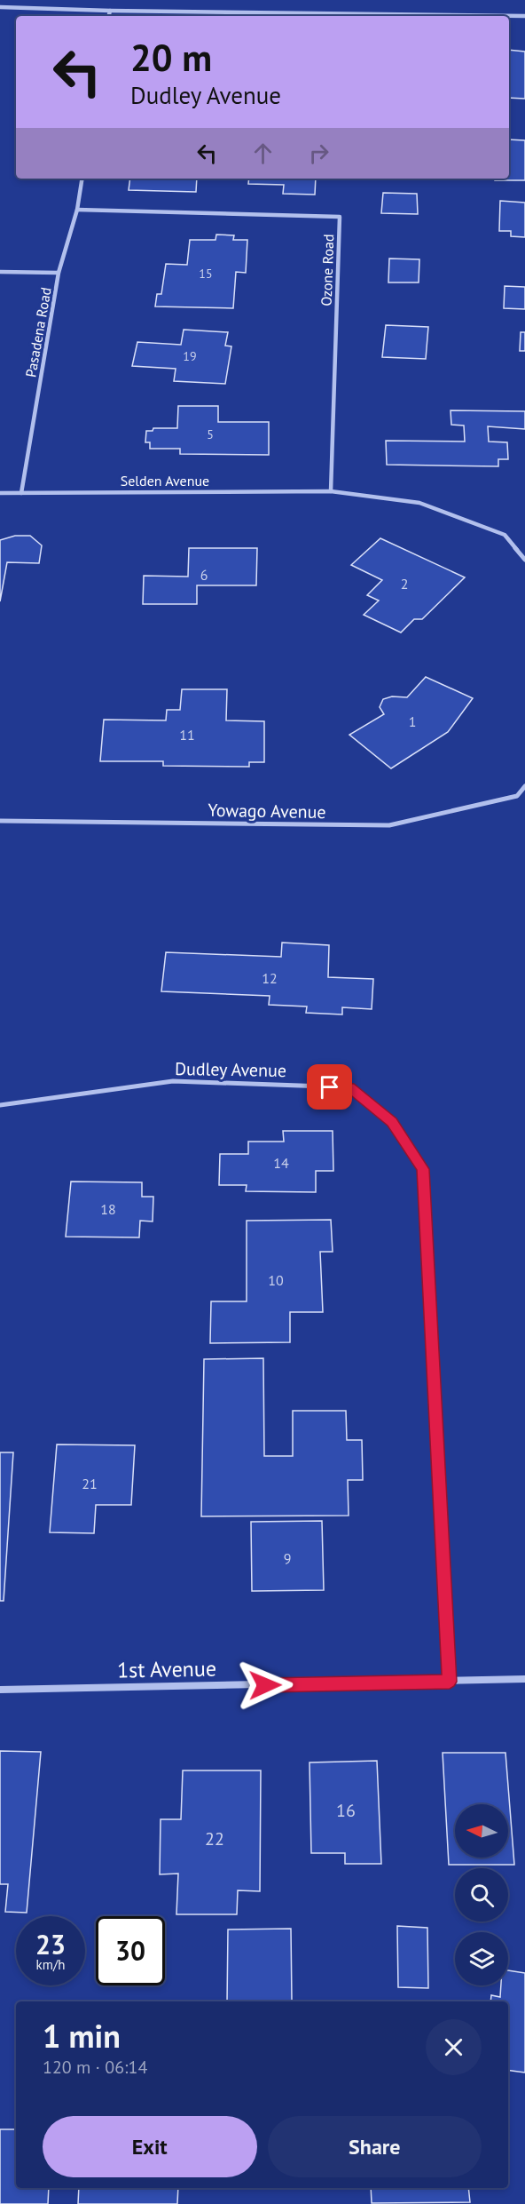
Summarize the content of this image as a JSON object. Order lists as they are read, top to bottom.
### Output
{
  "streets": {
    "street": [
      "Ozone Road",
      "Pasadena Road",
      "Selden Avenue",
      "Yowago Avenue",
      "Dudley Avenue",
      "1st Avenue"
    ]
  },
  "crossings": [
    ["Ozone Road", "Pasadena Road"],
    ["Ozone Road", "Selden Avenue"],
    ["Pasadena Road", "Selden Avenue"],
    ["Dudley Avenue", "1st Avenue"]
  ],
  "house_numbers": [
    "15",
    "19",
    "5",
    "6",
    "2",
    "1",
    "11",
    "12",
    "14",
    "18",
    "10",
    "21",
    "9",
    "16",
    "22"
  ],
  "north": "left",
  "page": {
    "turn": ["20 m", "Dudley Avenue"],
    "speed": "23 km/h",
    "limit": "30",
    "heading": ["1 min", "120 m · 06:14"],
    "buttons": ["Exit", "Share"]
  }
}
